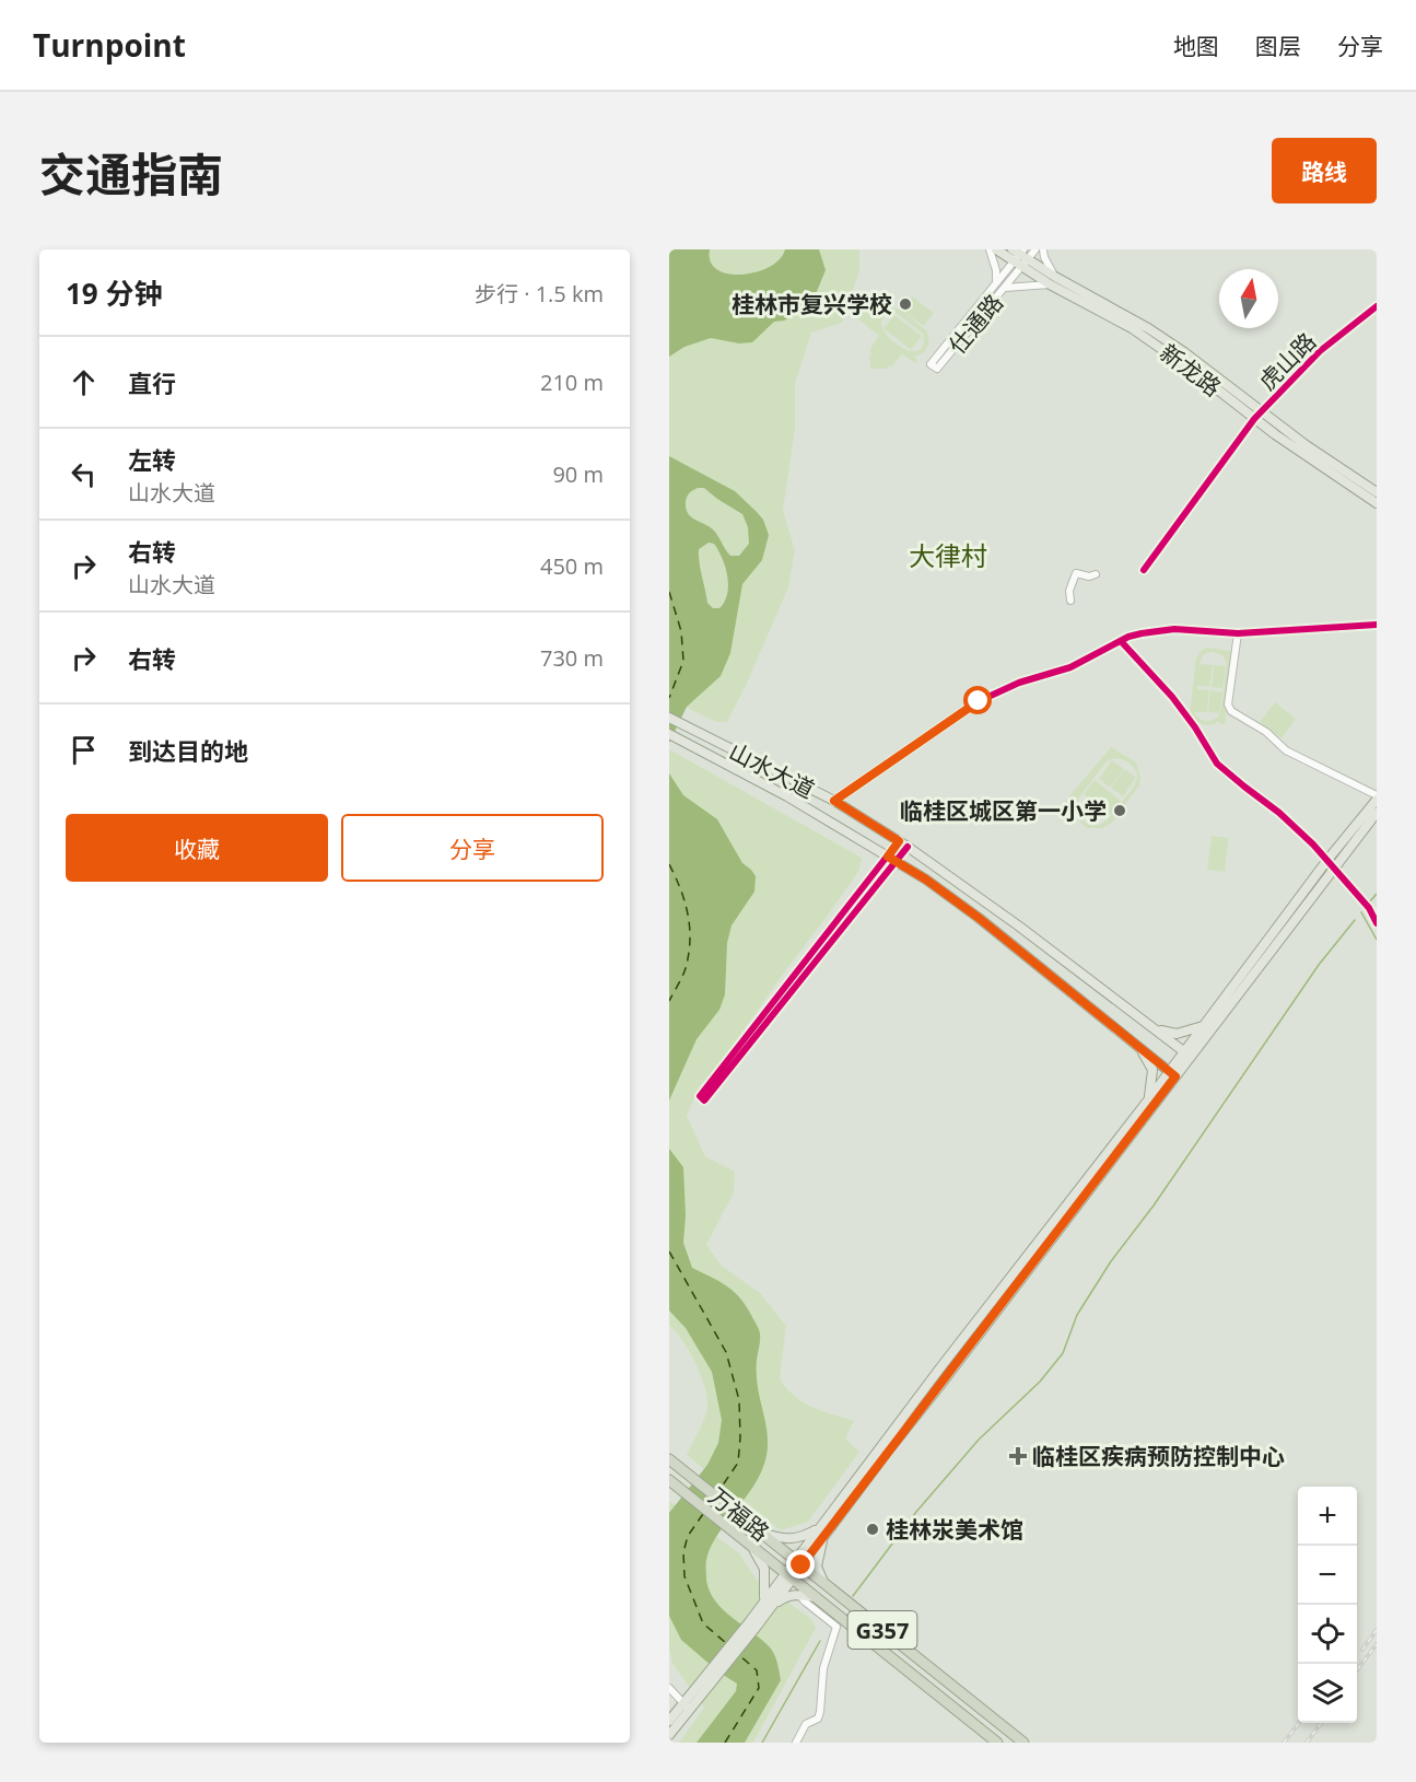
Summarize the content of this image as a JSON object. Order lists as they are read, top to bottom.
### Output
{
  "streets": {
    "highway": ["万福路", "G357"],
    "main road": ["新龙路", "山水大道"],
    "street": ["仕通路", "虎山路"]
  },
  "crossings": [
    ["仕通路", "新龙路"],
    ["虎山路", "新龙路"]
  ],
  "districts": ["大律村"],
  "places": {
    "other": ["桂林市复兴学校", "临桂区城区第一小学", "桂林汖美术馆"],
    "health": ["临桂区疾病预防控制中心"]
  },
  "north": "top",
  "page": {
    "header": "Turnpoint",
    "nav": ["地图", "图层", "分享"],
    "title": "交通指南",
    "buttons": [
      "路线",
      ["收藏", "分享"]
    ],
    "heading": ["19 分钟", "步行 · 1.5 km"],
    "list": [
      ["直行", "210 m"],
      ["左转", "山水大道", "90 m"],
      ["右转", "山水大道", "450 m"],
      ["右转", "730 m"],
      "到达目的地"
    ],
    "map_buttons": ["+", "−"]
  }
}
